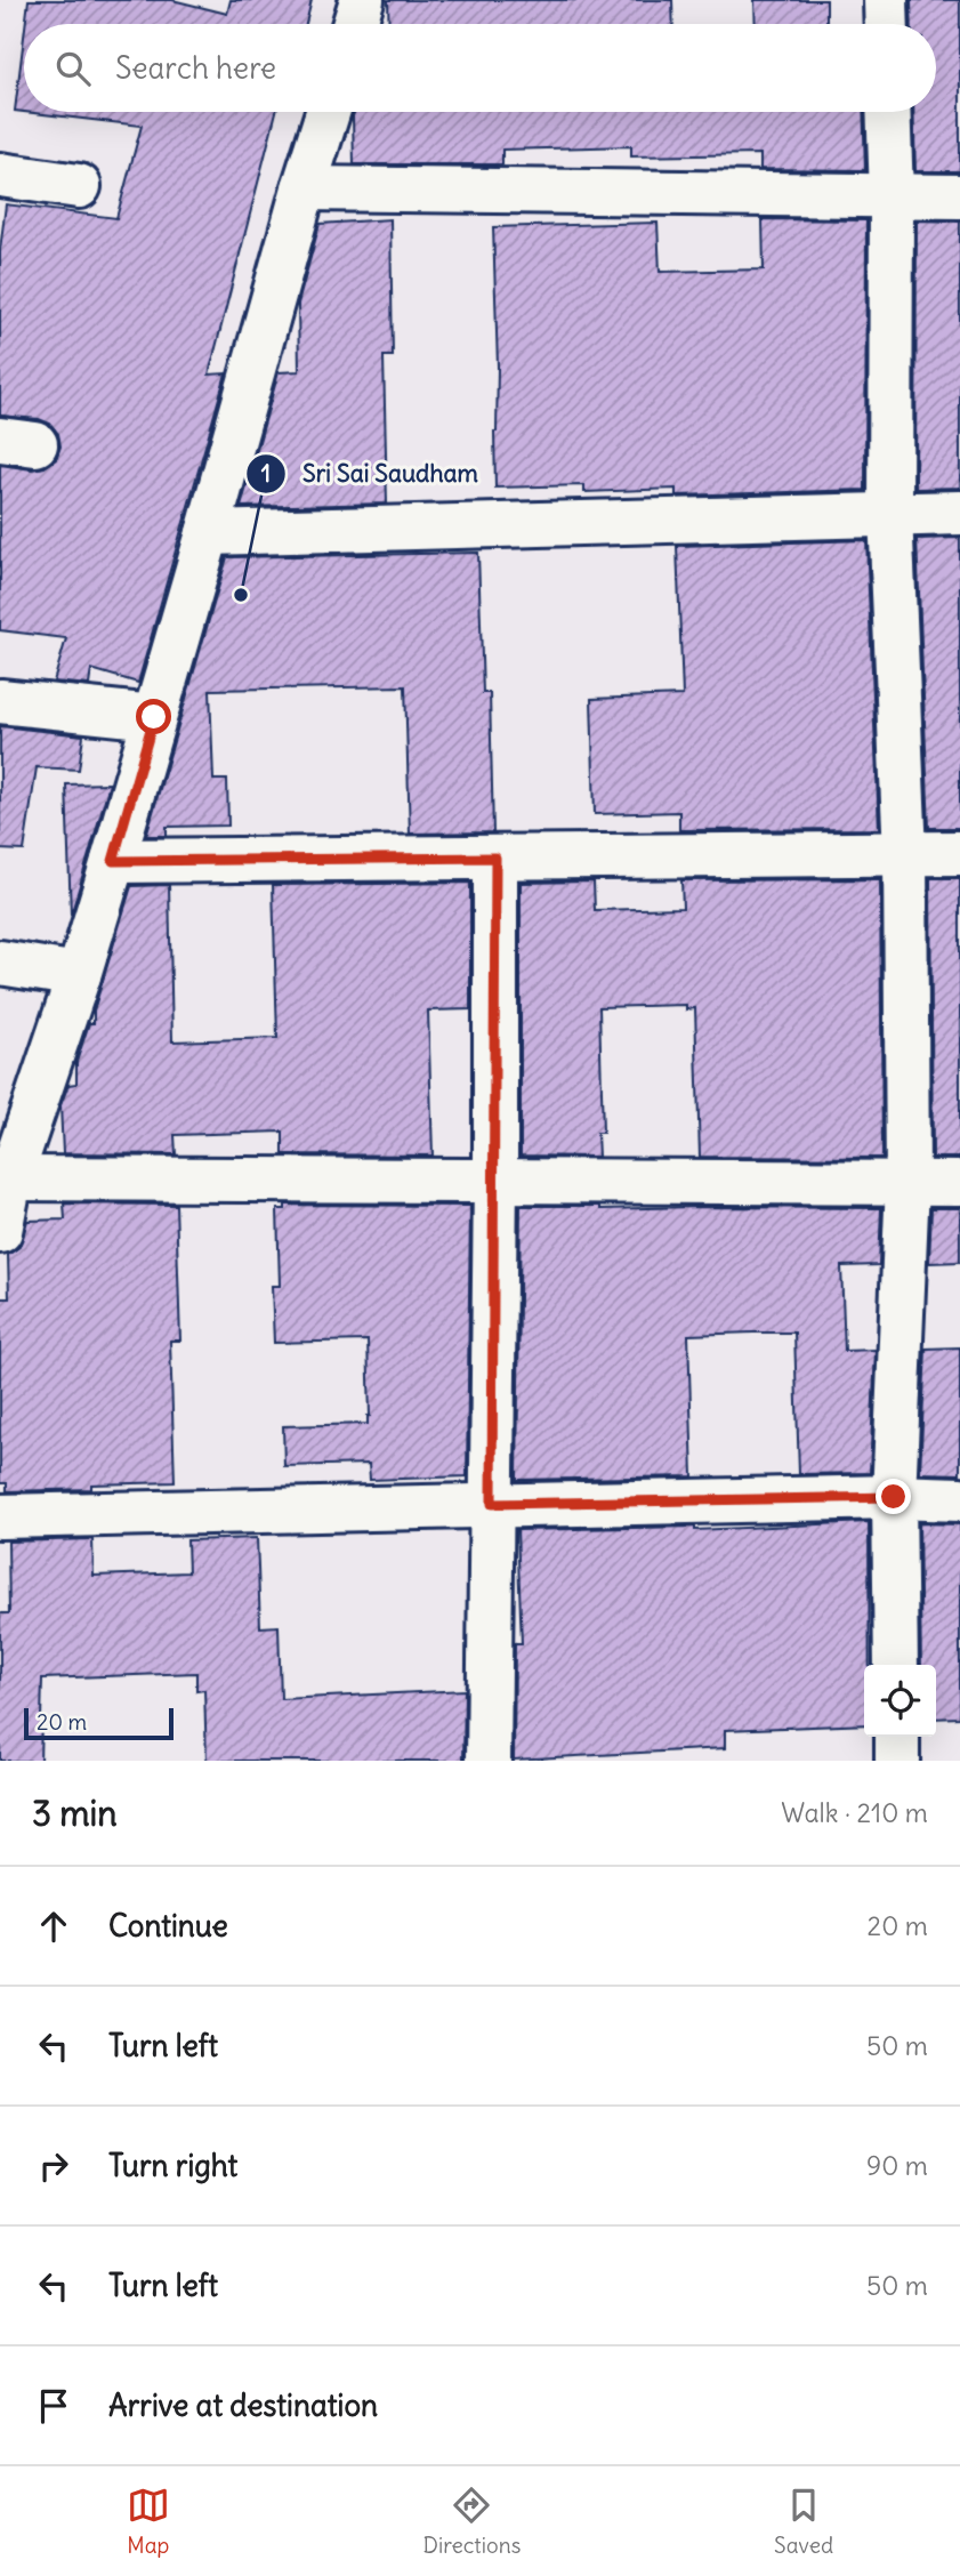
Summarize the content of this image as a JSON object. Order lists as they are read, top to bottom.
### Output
{
  "places": ["Sri Sai Saudham"],
  "scale_bar": "20 m",
  "page": {
    "search": "Search here",
    "scale": "20 m",
    "heading": ["3 min", "Walk · 210 m"],
    "list": [
      ["Continue", "20 m"],
      ["Turn left", "50 m"],
      ["Turn right", "90 m"],
      ["Turn left", "50 m"],
      "Arrive at destination"
    ],
    "nav": ["Map", "Directions", "Saved"]
  }
}
